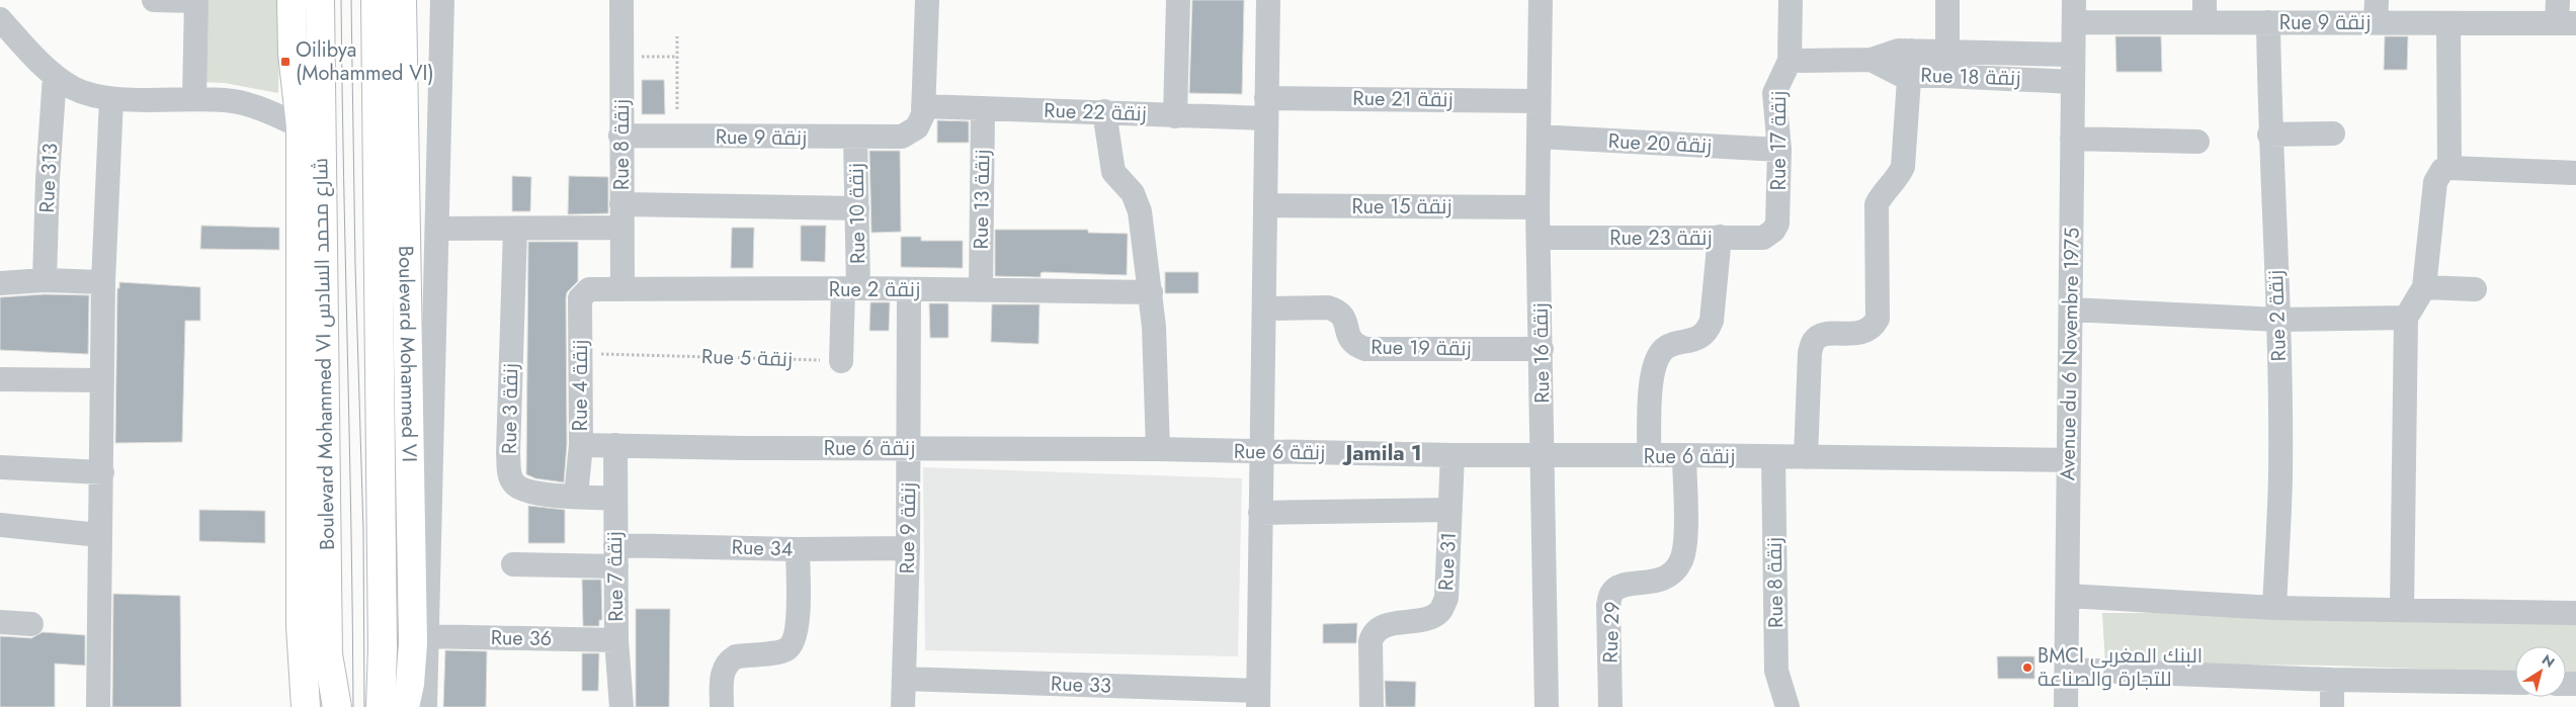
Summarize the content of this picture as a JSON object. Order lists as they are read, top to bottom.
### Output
{
  "streets": {
    "main road": ["Boulevard Mohammed VI شارع محمد السادس", "Boulevard Mohammed VI"],
    "street": [
      "Rue 9 زنقة",
      "Rue 18 زنقة",
      "Rue 21 زنقة",
      "Rue 22 زنقة",
      "Rue 17 زنقة",
      "Rue 20 زنقة",
      "Rue 8 زنقة",
      "Rue 313",
      "Rue 13 زنقة",
      "Rue 15 زنقة",
      "Rue 10 زنقة",
      "Rue 23 زنقة",
      "Rue 2 زنقة",
      "Rue 19 زنقة",
      "Rue 16 زنقة",
      "Avenue du 6 Novembre 1975",
      "Rue 4 زنقة",
      "Rue 3 زنقة",
      "Rue 6 زنقة",
      "Rue 34",
      "Rue 31",
      "Rue 7 زنقة",
      "Rue 29",
      "Rue 36",
      "Rue 33"
    ],
    "path": ["Rue 5 زنقة"]
  },
  "crossings": [
    ["Rue 9 زنقة", "Rue 22 زنقة"],
    ["Rue 9 زنقة", "Rue 8 زنقة"],
    ["Rue 9 زنقة", "Rue 10 زنقة"],
    ["Rue 9 زنقة", "Rue 2 زنقة"],
    ["Rue 9 زنقة", "Avenue du 6 Novembre 1975"],
    ["Rue 9 زنقة", "Rue 6 زنقة"],
    ["Rue 9 زنقة", "Rue 34"],
    ["Rue 9 زنقة", "Rue 33"],
    ["Rue 18 زنقة", "Rue 17 زنقة"],
    ["Rue 18 زنقة", "Avenue du 6 Novembre 1975"],
    ["Rue 21 زنقة", "Rue 22 زنقة"],
    ["Rue 21 زنقة", "Rue 16 زنقة"],
    ["Rue 22 زنقة", "Rue 13 زنقة"],
    ["Rue 17 زنقة", "Rue 20 زنقة"],
    ["Rue 17 زنقة", "Rue 23 زنقة"],
    ["Rue 20 زنقة", "Rue 16 زنقة"],
    ["Rue 8 زنقة", "Rue 2 زنقة"],
    ["Rue 8 زنقة", "Rue 6 زنقة"],
    ["Rue 13 زنقة", "Rue 2 زنقة"],
    ["Rue 15 زنقة", "Rue 16 زنقة"],
    ["Rue 10 زنقة", "Rue 2 زنقة"],
    ["Rue 23 زنقة", "Rue 16 زنقة"],
    ["Rue 2 زنقة", "Rue 4 زنقة"],
    ["Rue 19 زنقة", "Rue 16 زنقة"],
    ["Rue 16 زنقة", "Rue 6 زنقة"],
    ["Boulevard Mohammed VI", "Rue 36"],
    ["Avenue du 6 Novembre 1975", "Rue 6 زنقة"],
    ["Rue 5 زنقة", "Rue 4 زنقة"],
    ["Rue 4 زنقة", "Rue 3 زنقة"],
    ["Rue 4 زنقة", "Rue 6 زنقة"],
    ["Rue 3 زنقة", "Rue 7 زنقة"],
    ["Rue 6 زنقة", "Rue 31"],
    ["Rue 6 زنقة", "Rue 7 زنقة"],
    ["Rue 6 زنقة", "Rue 29"],
    ["Rue 34", "Rue 7 زنقة"],
    ["Rue 7 زنقة", "Rue 36"]
  ],
  "districts": ["Jamila 1"],
  "places": {
    "transit": ["Oilibya (Mohammed VI)"],
    "other": ["BMCI البنك المغربي للتجارة والصناعة"]
  },
  "north": "top right"
}
